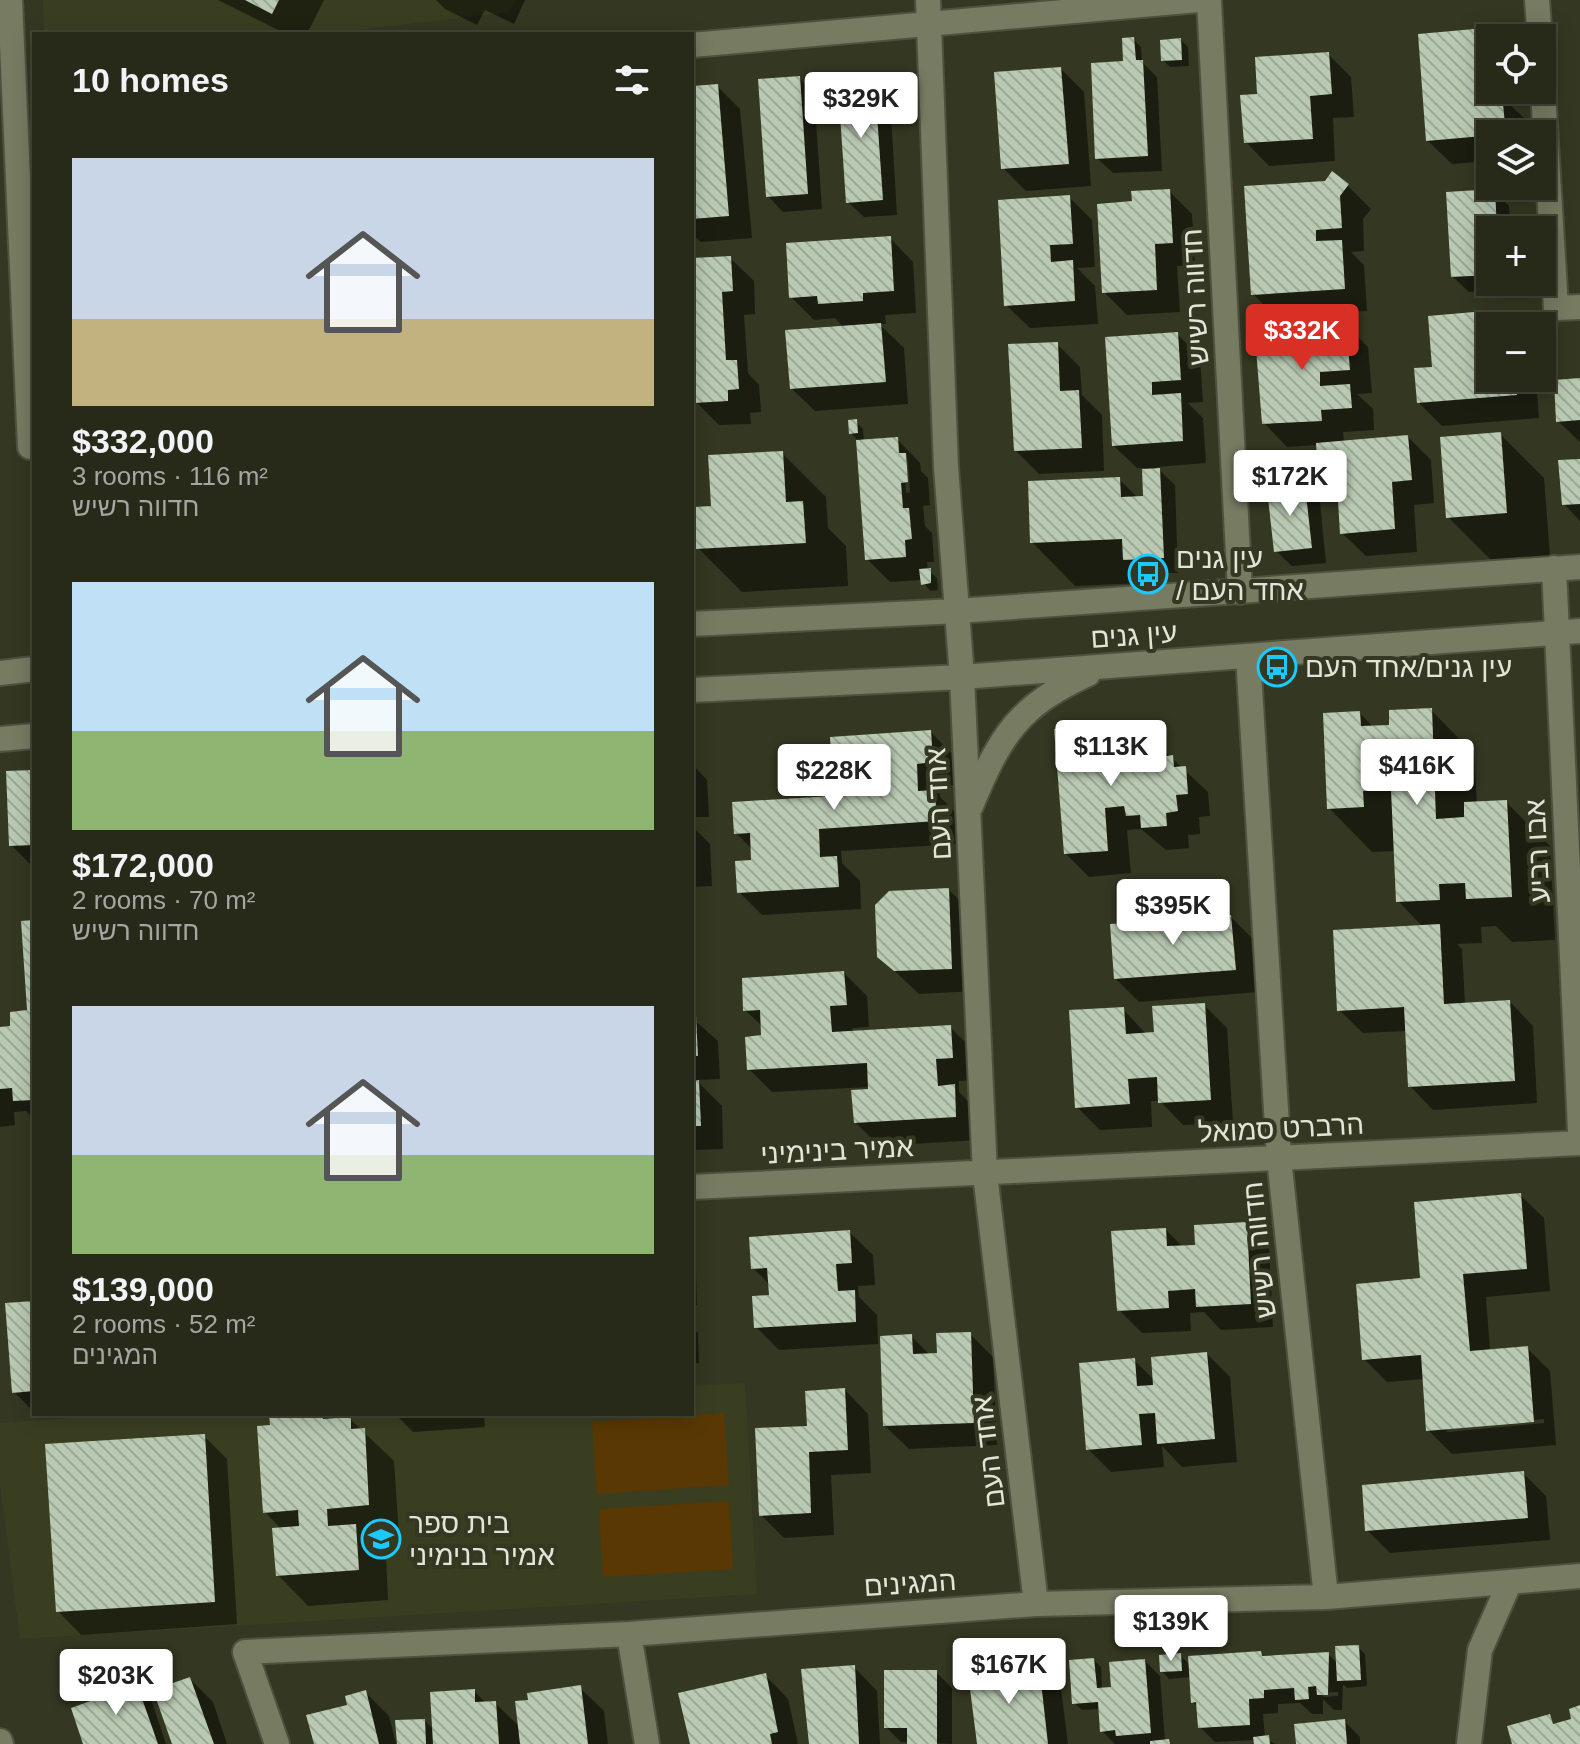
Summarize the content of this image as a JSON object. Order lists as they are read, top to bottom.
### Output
{
  "streets": {
    "street": [
      "חדווה רשיש",
      "עין גנים",
      "אחד העם",
      "אבו רביע",
      "הרברט סמואל",
      "אמיר בינימיני",
      "המגינים"
    ]
  },
  "crossings": [
    ["חדווה רשיש", "עין גנים"],
    ["חדווה רשיש", "הרברט סמואל"],
    ["חדווה רשיש", "המגינים"],
    ["עין גנים", "אחד העם"],
    ["עין גנים", "אבו רביע"],
    ["אחד העם", "הרברט סמואל"],
    ["אחד העם", "אמיר בינימיני"],
    ["אחד העם", "המגינים"],
    ["הרברט סמואל", "אמיר בינימיני"]
  ],
  "places": {
    "bus stop": ["עין גנים / אחד העם", "עין גנים/אחד העם"],
    "school or university": ["בית ספר אמיר בנימיני"]
  },
  "page": {
    "map_buttons": ["+", "−"],
    "heading": "10 homes",
    "price": [
      "$329K",
      "$332K",
      "$172K",
      "$113K",
      "$416K",
      "$228K",
      "$395K",
      "$139K",
      "$167K",
      "$203K"
    ],
    "list": [
      {
        "name": "$332,000",
        "note": "3 rooms · 116 m² · חדווה רשיש"
      },
      {
        "name": "$172,000",
        "note": "2 rooms · 70 m² · חדווה רשיש"
      },
      {
        "name": "$139,000",
        "note": "2 rooms · 52 m² · המגינים"
      }
    ]
  }
}
